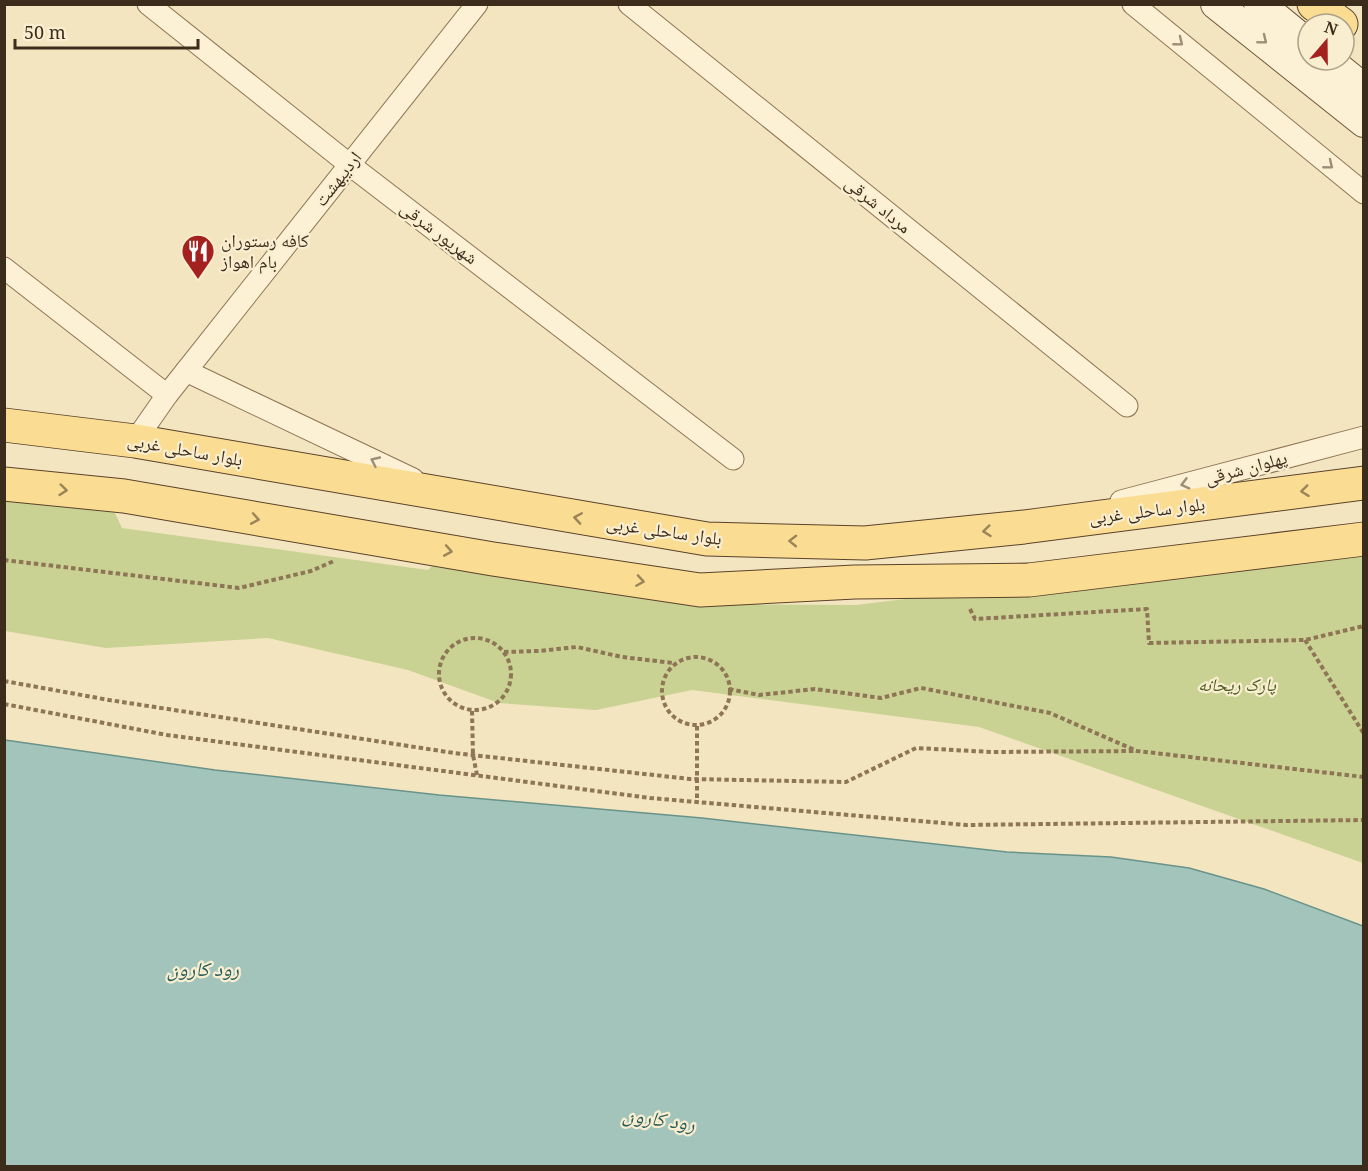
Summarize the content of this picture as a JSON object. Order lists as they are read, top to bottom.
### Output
{
  "streets": {
    "main road": ["بلوار ساحلی غربی"],
    "street": [
      "اردیبهشت",
      "مرداد شرقی",
      "شهریور شرقی",
      "پهلوان شرقی"
    ]
  },
  "crossings": [
    ["اردیبهشت", "شهریور شرقی"],
    ["اردیبهشت", "بلوار ساحلی غربی"],
    ["بلوار ساحلی غربی", "پهلوان شرقی"]
  ],
  "one_way": ["پهلوان شرقی"],
  "water": ["رود کارون"],
  "parks": ["پارک ریحانه"],
  "places": {
    "restaurant": ["کافه رستوران بام اهواز"]
  },
  "scale_bar": "50 m",
  "north": "top"
}
